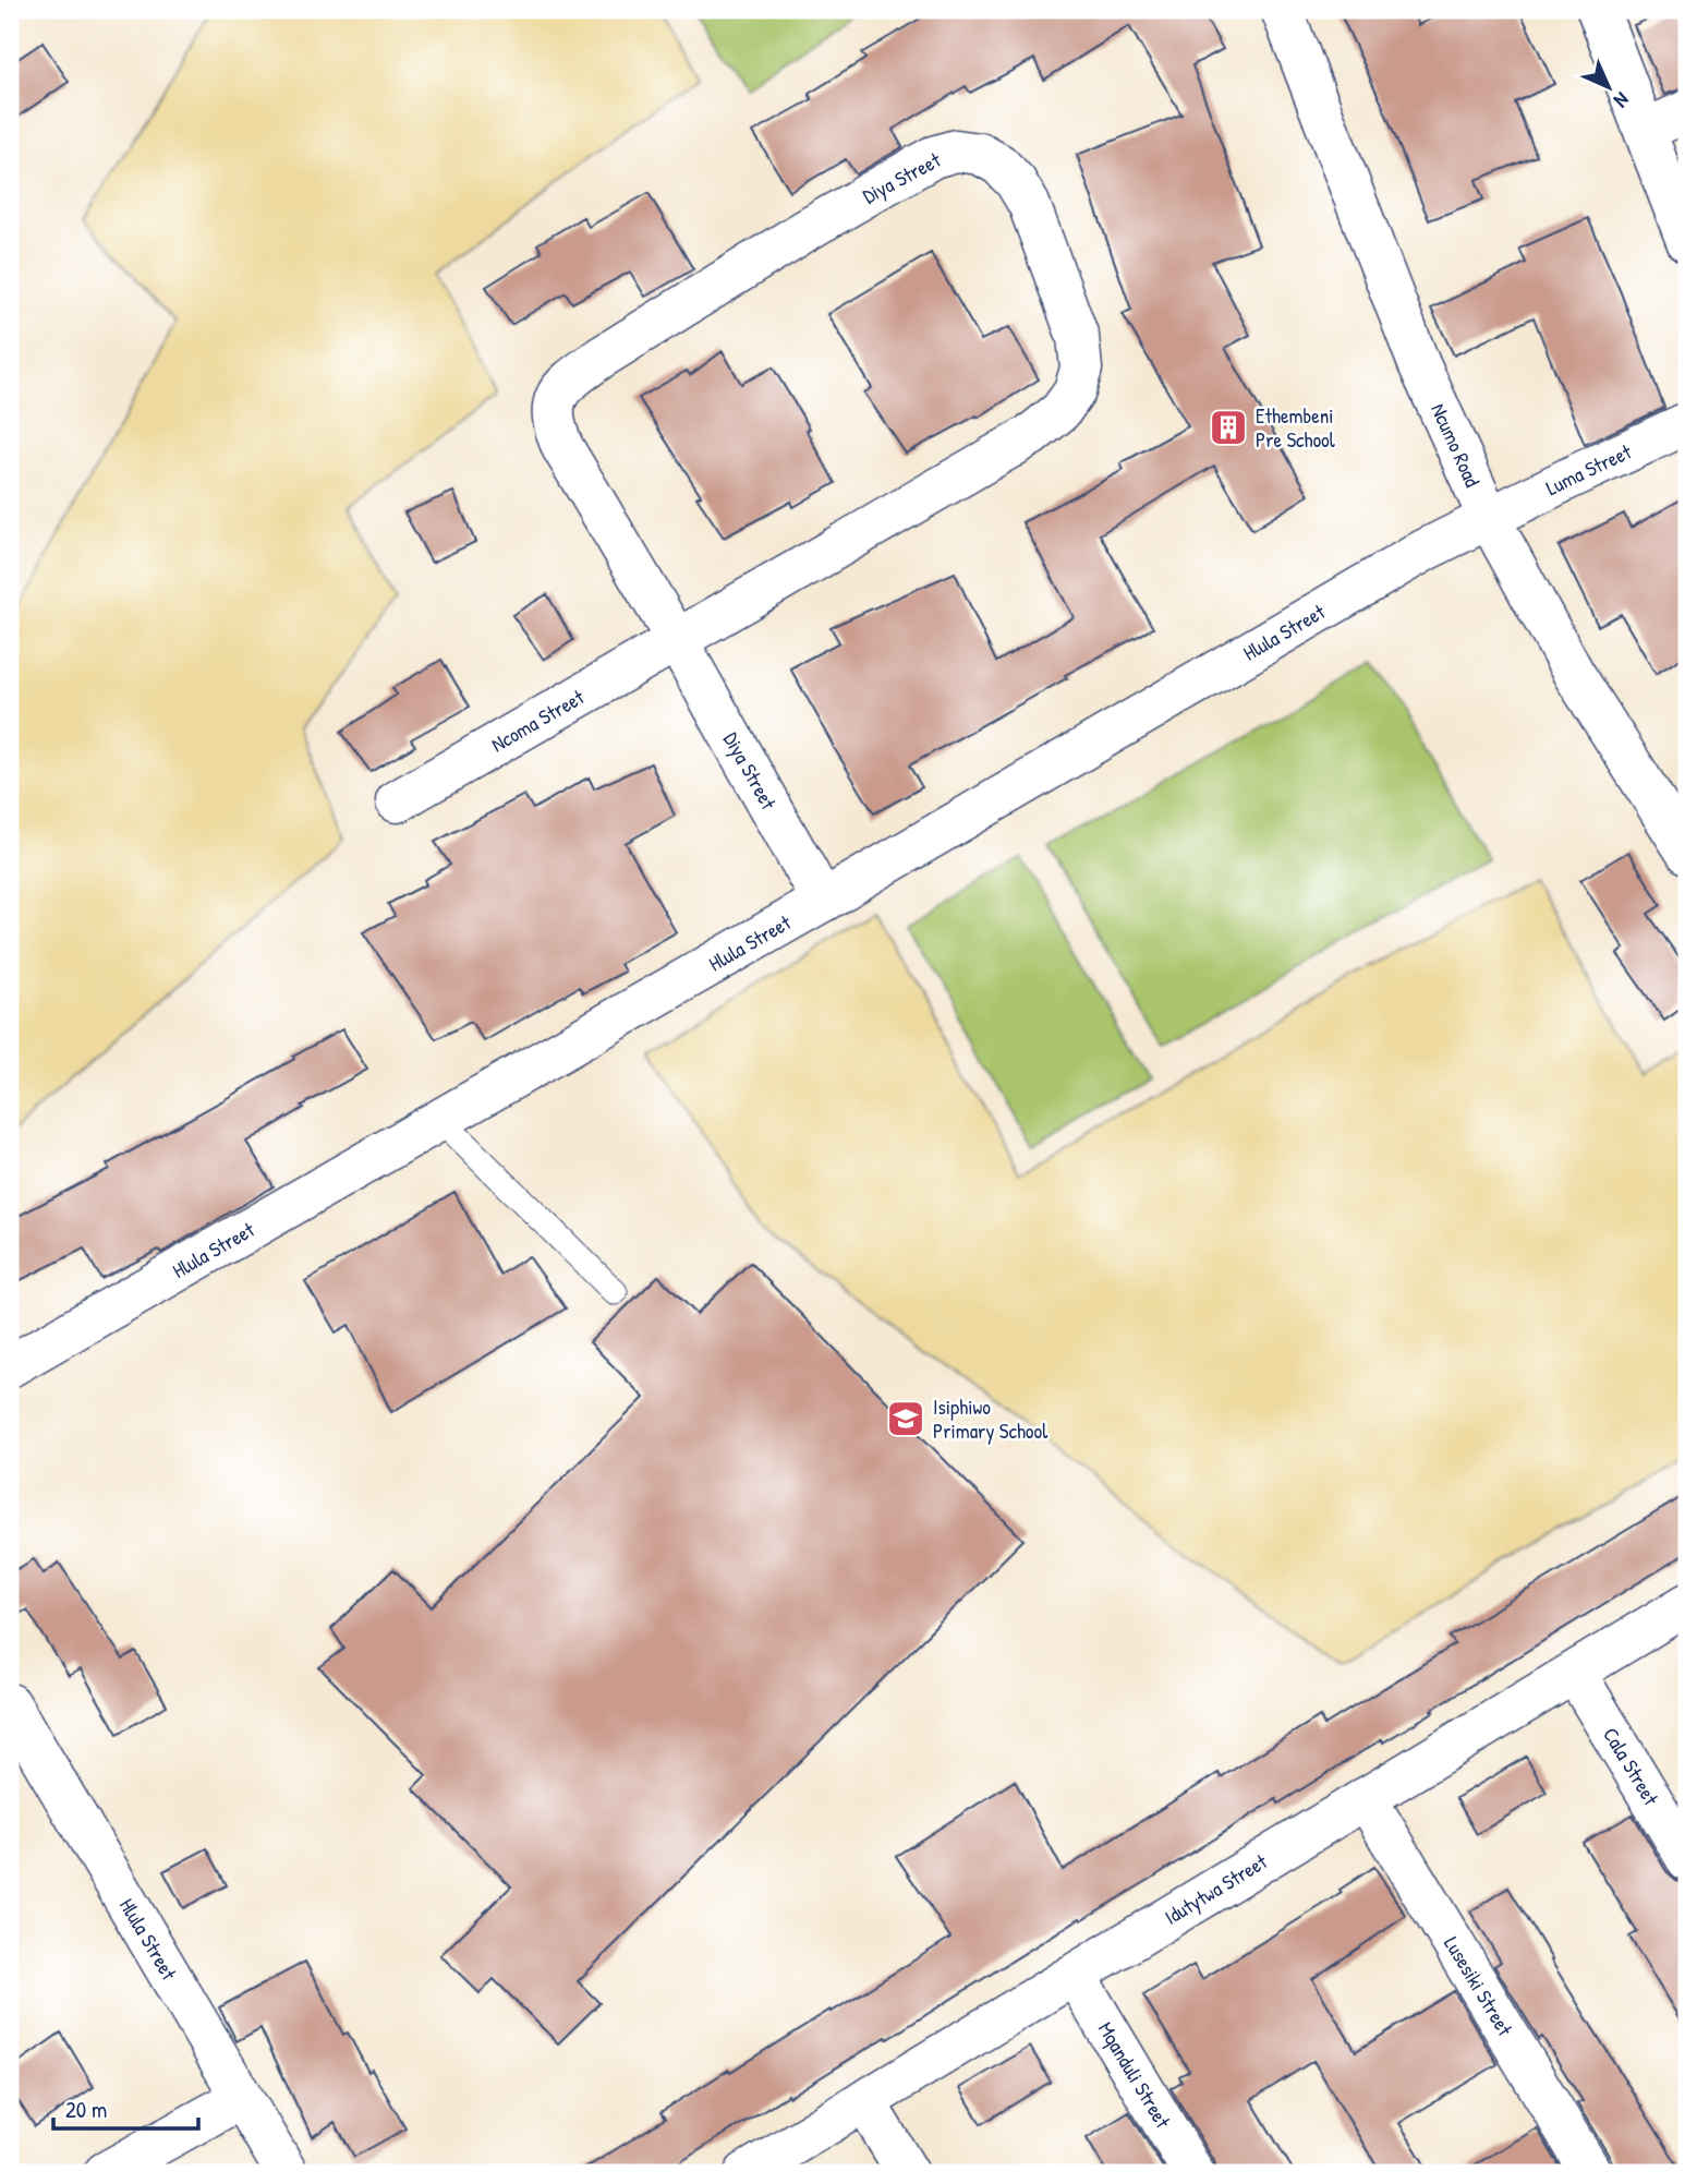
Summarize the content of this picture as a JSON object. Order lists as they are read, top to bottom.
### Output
{
  "streets": {
    "street": [
      "Diya Street",
      "Ncumo Road",
      "Luma Street",
      "Hlula Street",
      "Ncoma Street",
      "Cala Street",
      "Idutytwa Street",
      "Lusesiki Street",
      "Mqanduli Street"
    ]
  },
  "crossings": [
    ["Diya Street", "Hlula Street"],
    ["Diya Street", "Ncoma Street"],
    ["Ncumo Road", "Luma Street"],
    ["Ncumo Road", "Hlula Street"],
    ["Luma Street", "Hlula Street"],
    ["Cala Street", "Idutytwa Street"],
    ["Idutytwa Street", "Lusesiki Street"],
    ["Idutytwa Street", "Mqanduli Street"]
  ],
  "places": {
    "building": ["Ethembeni Pre School"],
    "school or university": ["Isiphiwo Primary School"]
  },
  "scale_bar": "20 m",
  "north": "bottom right"
}
